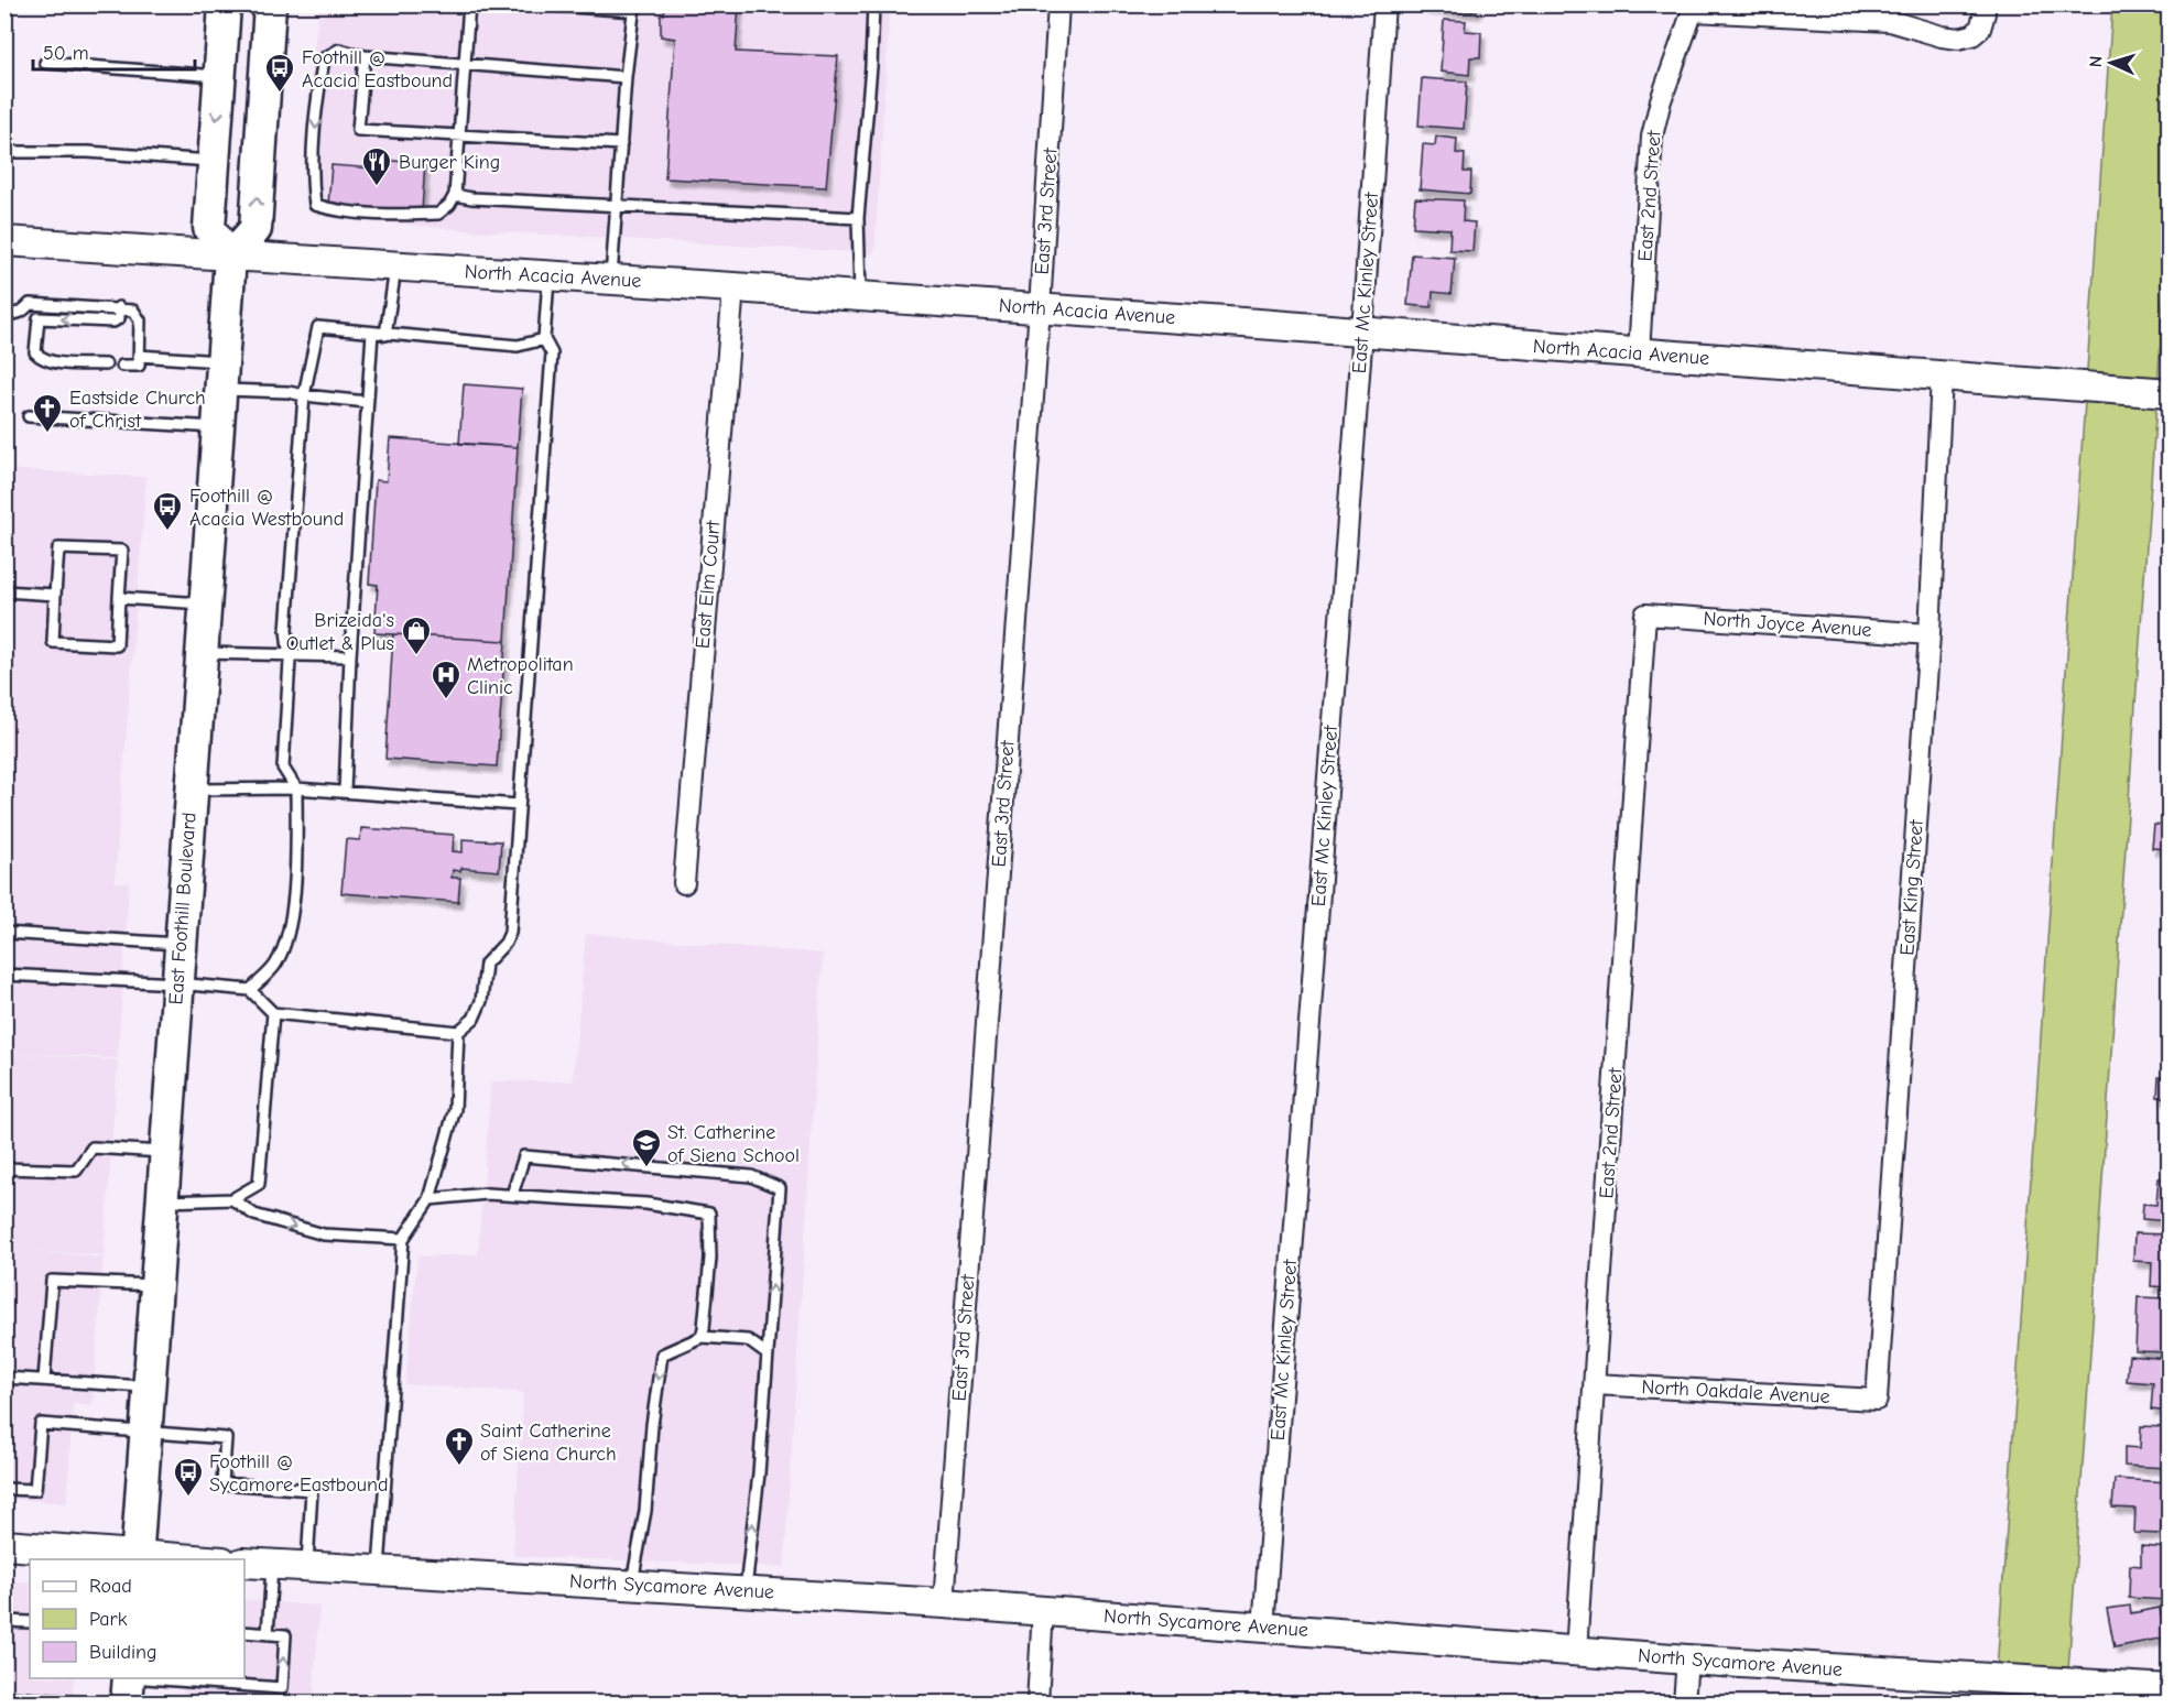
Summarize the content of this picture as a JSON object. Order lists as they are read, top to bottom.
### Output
{
  "streets": {
    "main road": ["East Foothill Boulevard"],
    "street": [
      "East 2nd Street",
      "East 3rd Street",
      "North Acacia Avenue",
      "East Mc Kinley Street",
      "East Elm Court",
      "North Joyce Avenue",
      "East King Street",
      "North Oakdale Avenue",
      "North Sycamore Avenue"
    ]
  },
  "crossings": [
    ["East 2nd Street", "North Acacia Avenue"],
    ["East 2nd Street", "North Joyce Avenue"],
    ["East 2nd Street", "North Oakdale Avenue"],
    ["East 2nd Street", "North Sycamore Avenue"],
    ["East 3rd Street", "North Acacia Avenue"],
    ["East 3rd Street", "North Sycamore Avenue"],
    ["North Acacia Avenue", "East Mc Kinley Street"],
    ["North Acacia Avenue", "East Elm Court"],
    ["North Acacia Avenue", "East King Street"],
    ["North Acacia Avenue", "East Foothill Boulevard"],
    ["East Mc Kinley Street", "North Sycamore Avenue"],
    ["North Joyce Avenue", "East King Street"],
    ["East King Street", "North Oakdale Avenue"]
  ],
  "places": {
    "bus stop": ["Foothill @ Acacia Eastbound", "Foothill @ Acacia Westbound", "Foothill @ Sycamore Eastbound"],
    "restaurant": ["Burger King"],
    "church": ["Eastside Church of Christ", "Saint Catherine of Siena Church"],
    "shop": ["Brizeida's Outlet & Plus"],
    "hospital": ["Metropolitan Clinic"],
    "school or university": ["St. Catherine of Siena School"]
  },
  "legend": ["Road", "Park", "Building"],
  "scale_bar": "50 m",
  "north": "left"
}
